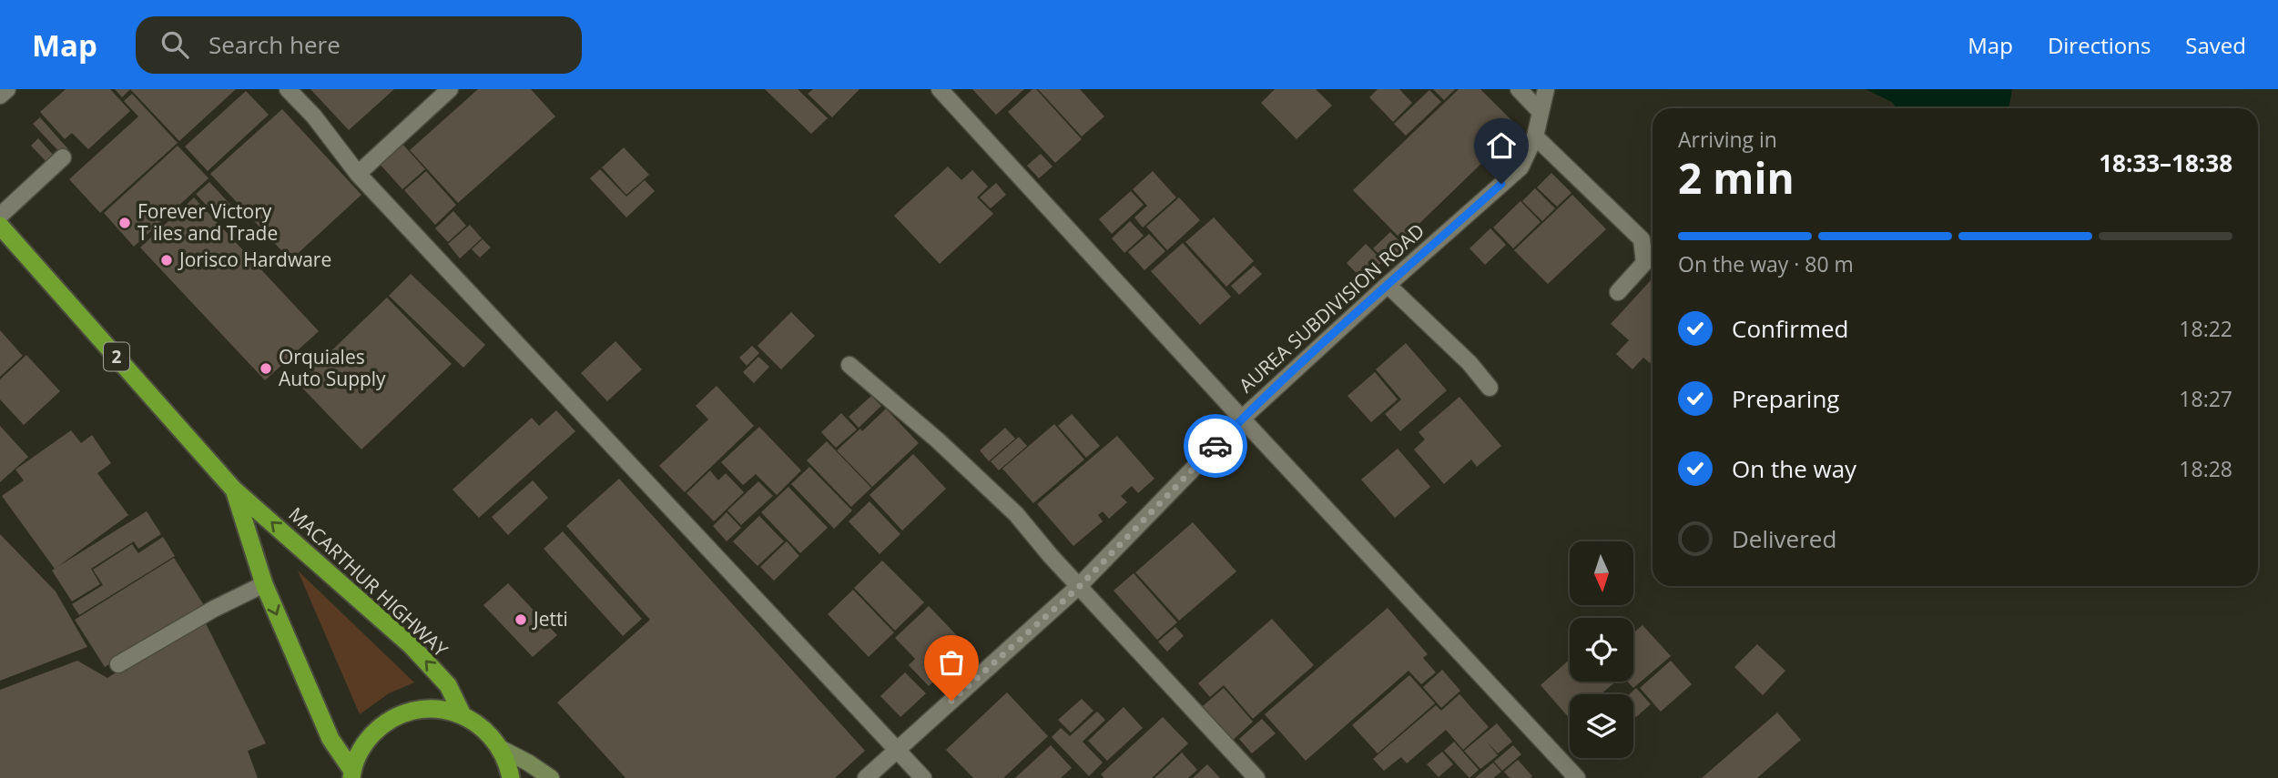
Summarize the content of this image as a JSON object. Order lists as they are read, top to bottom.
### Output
{
  "streets": {
    "highway": ["2", "MACARTHUR HIGHWAY"],
    "street": ["AUREA SUBDIVISION ROAD"]
  },
  "places": [
    "Forever Victory T iles and Trade",
    "Jorisco Hardware",
    "Orquiales Auto Supply",
    "Jetti"
  ],
  "north": "bottom",
  "page": {
    "header": "Map",
    "search": "Search here",
    "nav": ["Map", "Directions", "Saved"],
    "heading": ["2 min", "Arriving in", "18:33–18:38"],
    "bar": "On the way · 80 m",
    "list": [
      ["Confirmed", "18:22"],
      ["Preparing", "18:27"],
      ["On the way", "18:28"],
      "Delivered"
    ]
  }
}
